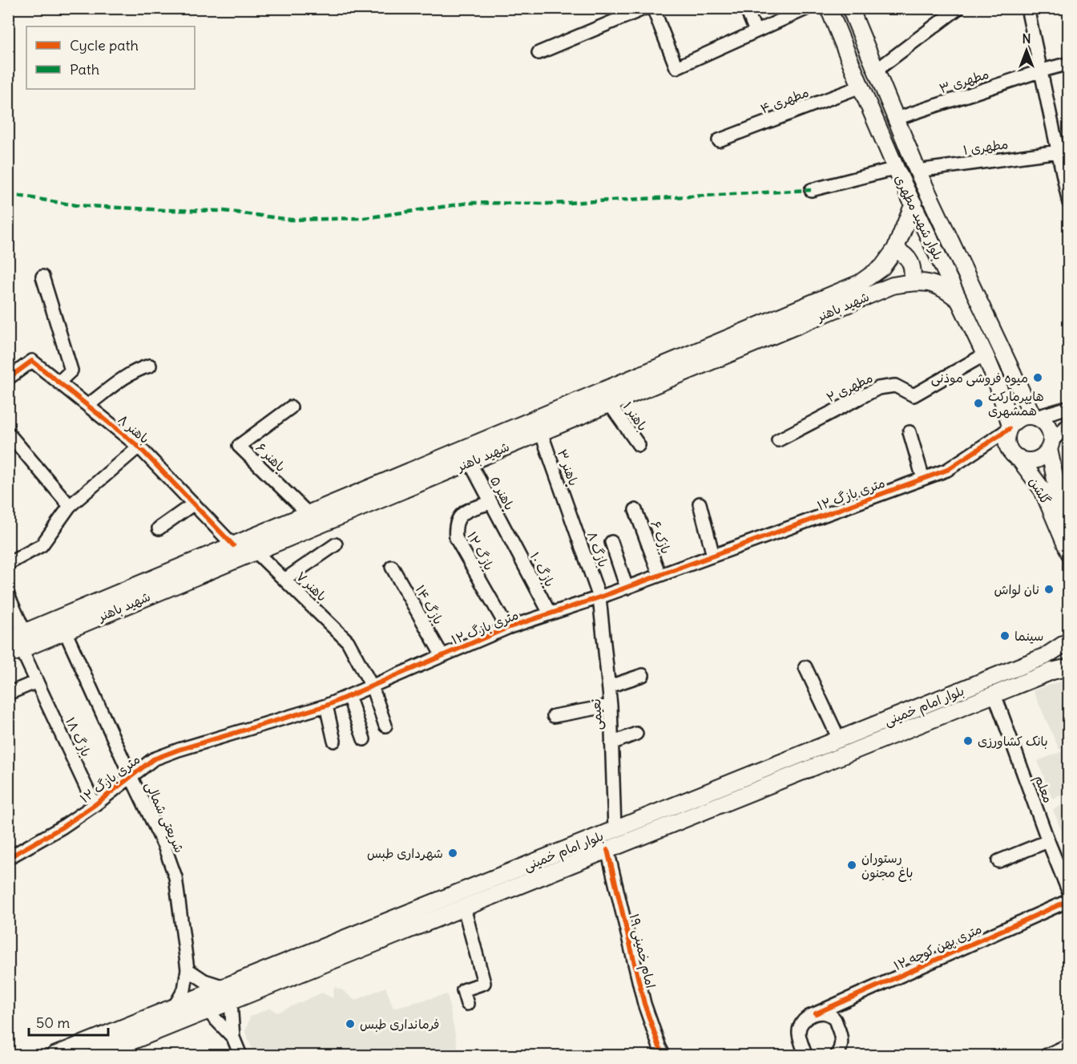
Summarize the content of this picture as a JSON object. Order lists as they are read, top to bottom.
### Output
{
  "streets": {
    "main road": [
      "بلوار شهید مطهری",
      "شهید باهنر",
      "گلشن",
      "بلوار امام خمینی"
    ],
    "street": [
      "مطهری ۳",
      "مطهری ۴",
      "مطهری ۱",
      "مطهری ۲",
      "باهنر ۱",
      "باهنر ۸",
      "باهنر ۶",
      "باهنر ۳",
      "باهنر ۵",
      "۱۲ متری بازگ",
      "بازک ۶",
      "بازگ ۸",
      "بازگ ۱۲",
      "بازگ ۱۰",
      "باهنر ۷",
      "بازگ ۱۴",
      "نعیمی",
      "بازگ ۱۸",
      "معلم",
      "شریعتی شمالی",
      "۱۲ متری پهن کوچه",
      "امام خمینی ۱۹"
    ]
  },
  "crossings": [
    ["مطهری ۳", "بلوار شهید مطهری"],
    ["مطهری ۴", "بلوار شهید مطهری"],
    ["مطهری ۱", "بلوار شهید مطهری"],
    ["بلوار شهید مطهری", "شهید باهنر"],
    ["بلوار شهید مطهری", "مطهری ۲"],
    ["بلوار شهید مطهری", "گلشن"],
    ["بلوار شهید مطهری", "۱۲ متری بازگ"],
    ["شهید باهنر", "باهنر ۱"],
    ["شهید باهنر", "باهنر ۸"],
    ["شهید باهنر", "باهنر ۶"],
    ["شهید باهنر", "باهنر ۳"],
    ["شهید باهنر", "باهنر ۵"],
    ["شهید باهنر", "باهنر ۷"],
    ["شهید باهنر", "بازگ ۱۸"],
    ["شهید باهنر", "شریعتی شمالی"],
    ["باهنر ۳", "بازگ ۸"],
    ["گلشن", "۱۲ متری بازگ"],
    ["باهنر ۵", "بازگ ۱۲"],
    ["باهنر ۵", "بازگ ۱۰"],
    ["۱۲ متری بازگ", "بازک ۶"],
    ["۱۲ متری بازگ", "بازگ ۸"],
    ["۱۲ متری بازگ", "بازگ ۱۲"],
    ["۱۲ متری بازگ", "بازگ ۱۰"],
    ["۱۲ متری بازگ", "باهنر ۷"],
    ["۱۲ متری بازگ", "بازگ ۱۴"],
    ["۱۲ متری بازگ", "نعیمی"],
    ["۱۲ متری بازگ", "بازگ ۱۸"],
    ["۱۲ متری بازگ", "شریعتی شمالی"],
    ["بازگ ۸", "نعیمی"],
    ["بلوار امام خمینی", "نعیمی"],
    ["بلوار امام خمینی", "معلم"],
    ["بلوار امام خمینی", "شریعتی شمالی"],
    ["بلوار امام خمینی", "امام خمینی ۱۹"]
  ],
  "places": [
    "میوه فروشی موذنی",
    "هايپرماركت همشهری",
    "نان لواش",
    "سینما",
    "بانک کشاورزی",
    "شهرداری طبس",
    "رستوران باغ مجنون",
    "فرمانداری طبس"
  ],
  "legend": ["Cycle path", "Path"],
  "scale_bar": "50 m",
  "north": "top"
}
